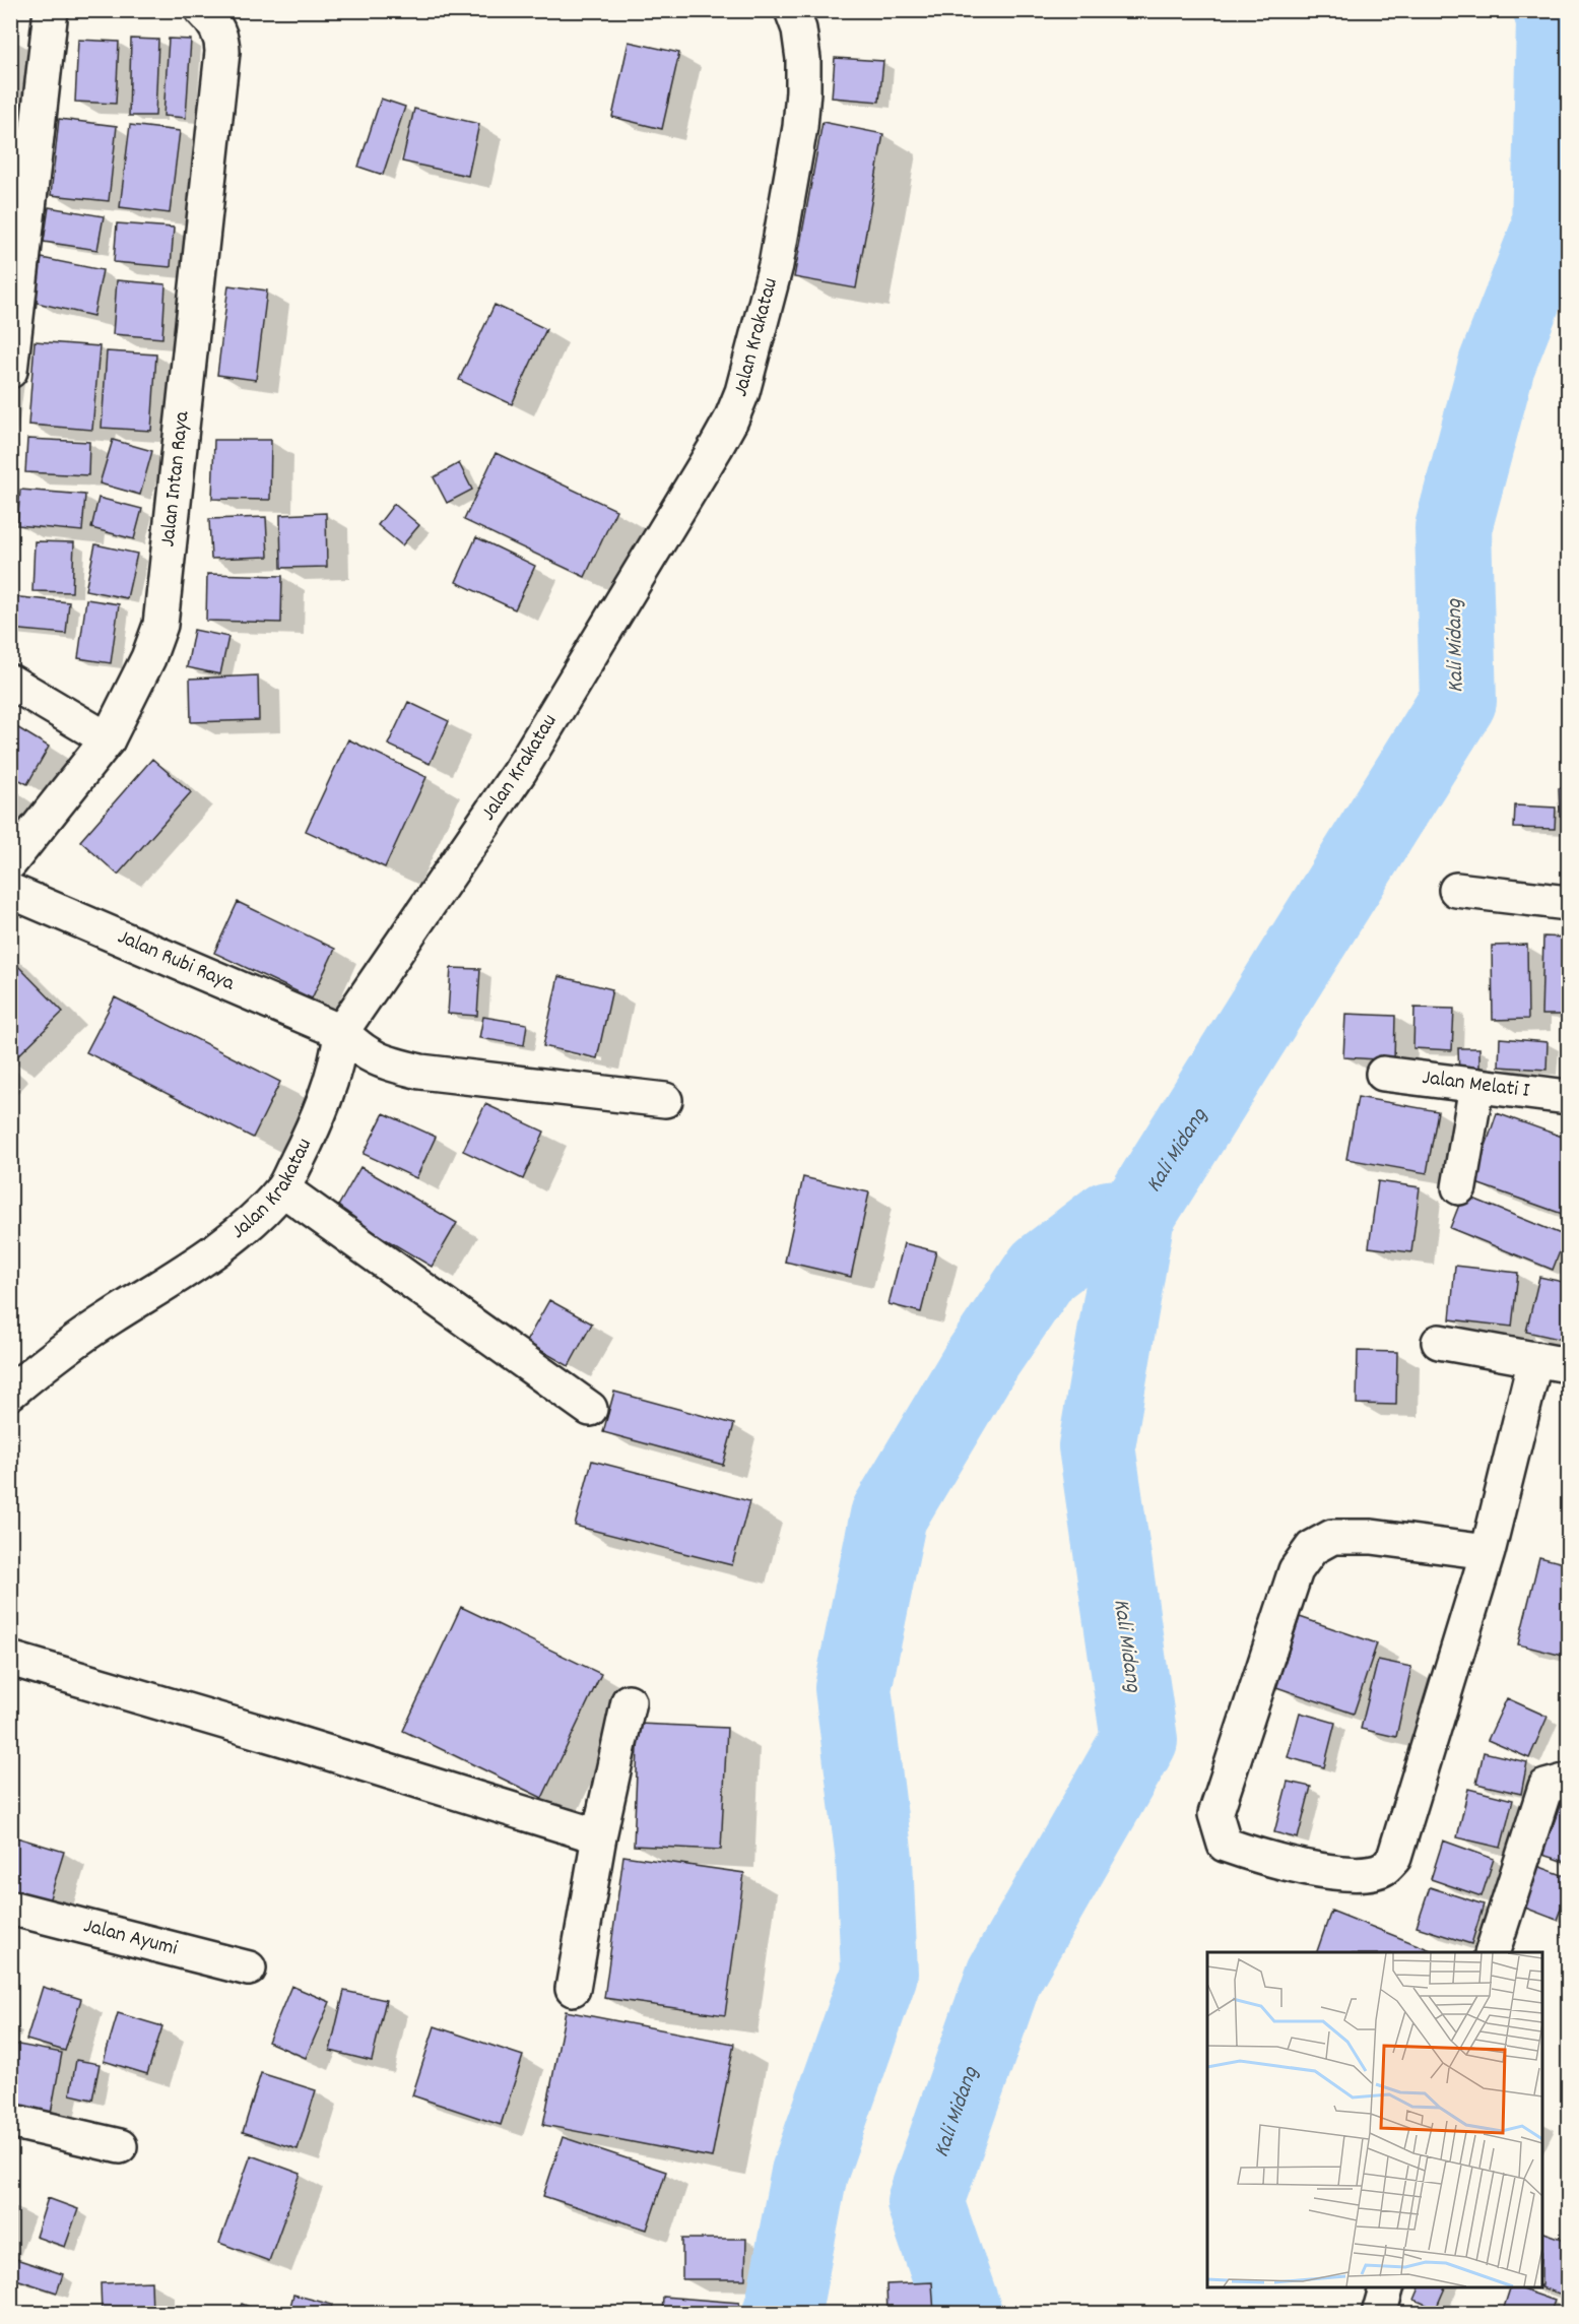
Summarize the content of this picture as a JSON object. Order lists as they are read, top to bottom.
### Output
{
  "streets": {
    "street": [
      "Jalan Krakatau",
      "Jalan Intan Raya",
      "Jalan Rubi Raya",
      "Jalan Melati I",
      "Jalan Ayumi"
    ]
  },
  "crossings": [
    ["Jalan Krakatau", "Jalan Rubi Raya"]
  ],
  "water": ["Kali Midang"]
}
